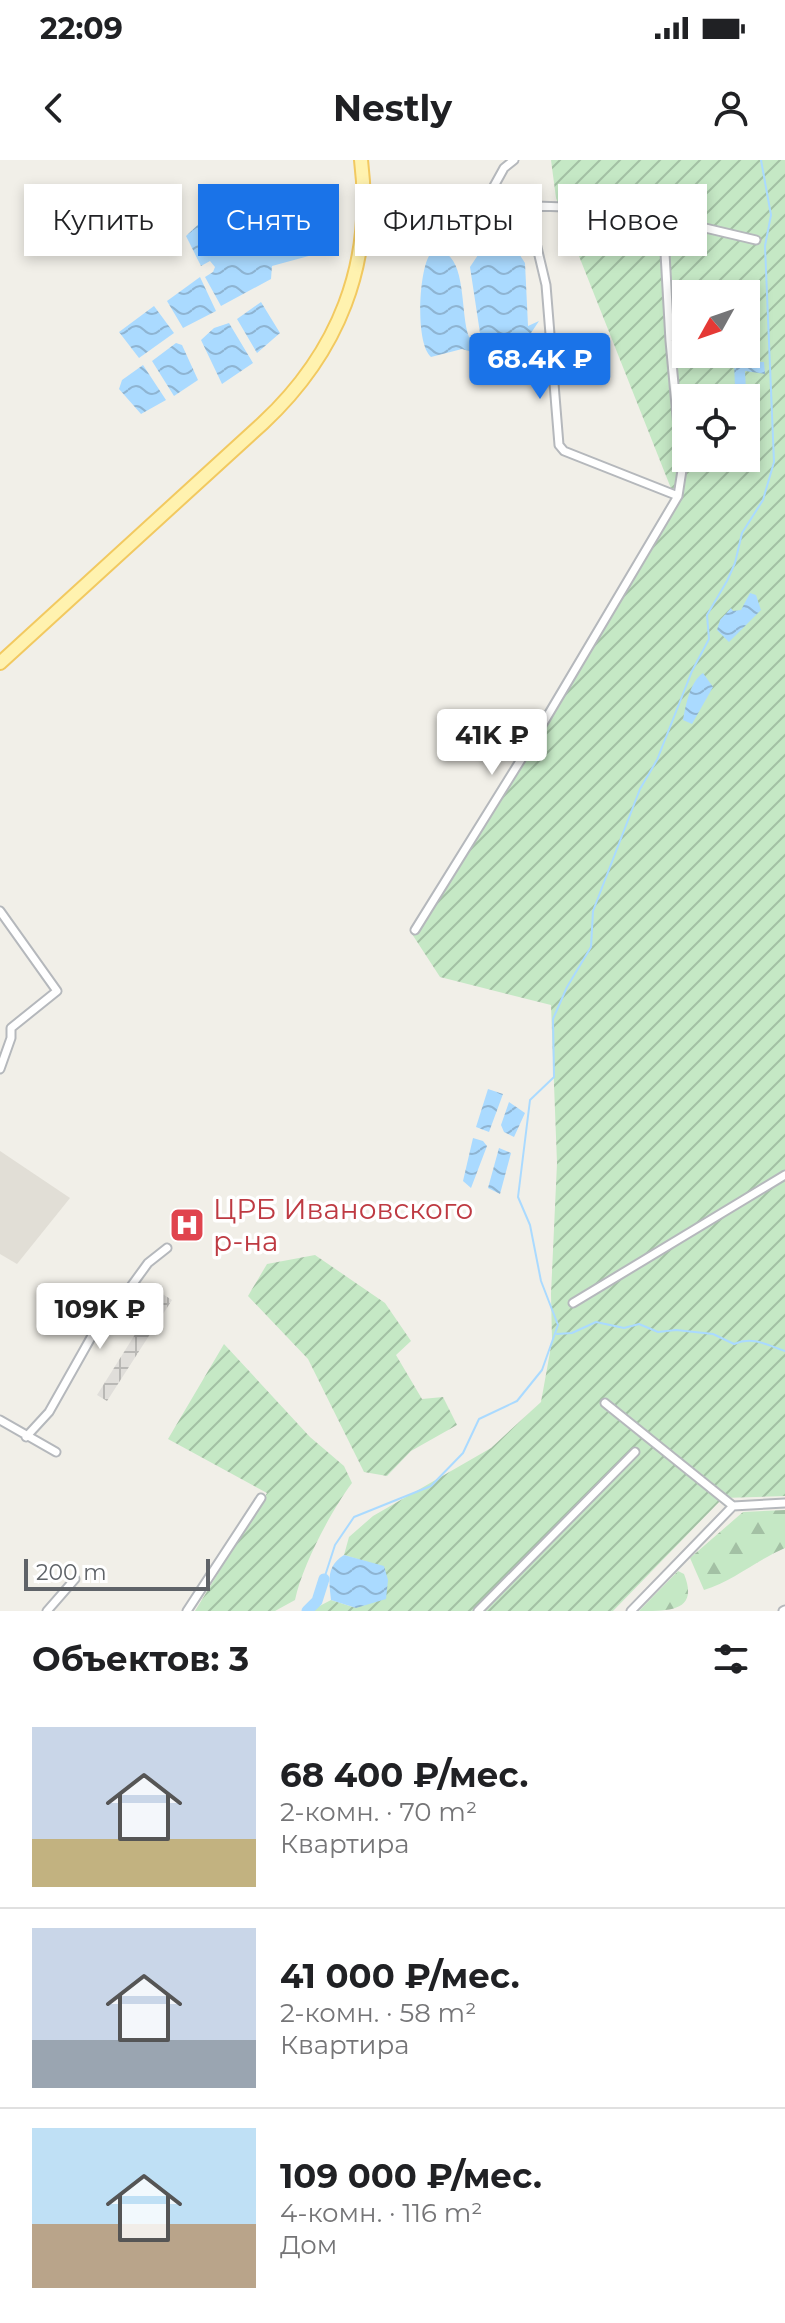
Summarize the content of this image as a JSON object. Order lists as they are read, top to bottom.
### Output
{
  "places": {
    "hospital": ["ЦРБ Ивановского р-на"]
  },
  "scale_bar": "200 m",
  "north": "bottom left",
  "page": {
    "status": "22:09",
    "header": "Nestly",
    "chip": [
      "Купить",
      "Снять",
      "Фильтры",
      "Новое"
    ],
    "price": ["68.4K ₽", "41K ₽", "109K ₽"],
    "scale": "200 m",
    "heading": "Объектов: 3",
    "list": [
      {
        "name": "68 400 ₽/мес.",
        "note": "2-комн. · 70 m² · Квартира"
      },
      {
        "name": "41 000 ₽/мес.",
        "note": "2-комн. · 58 m² · Квартира"
      },
      {
        "name": "109 000 ₽/мес.",
        "note": "4-комн. · 116 m² · Дом"
      }
    ]
  }
}
